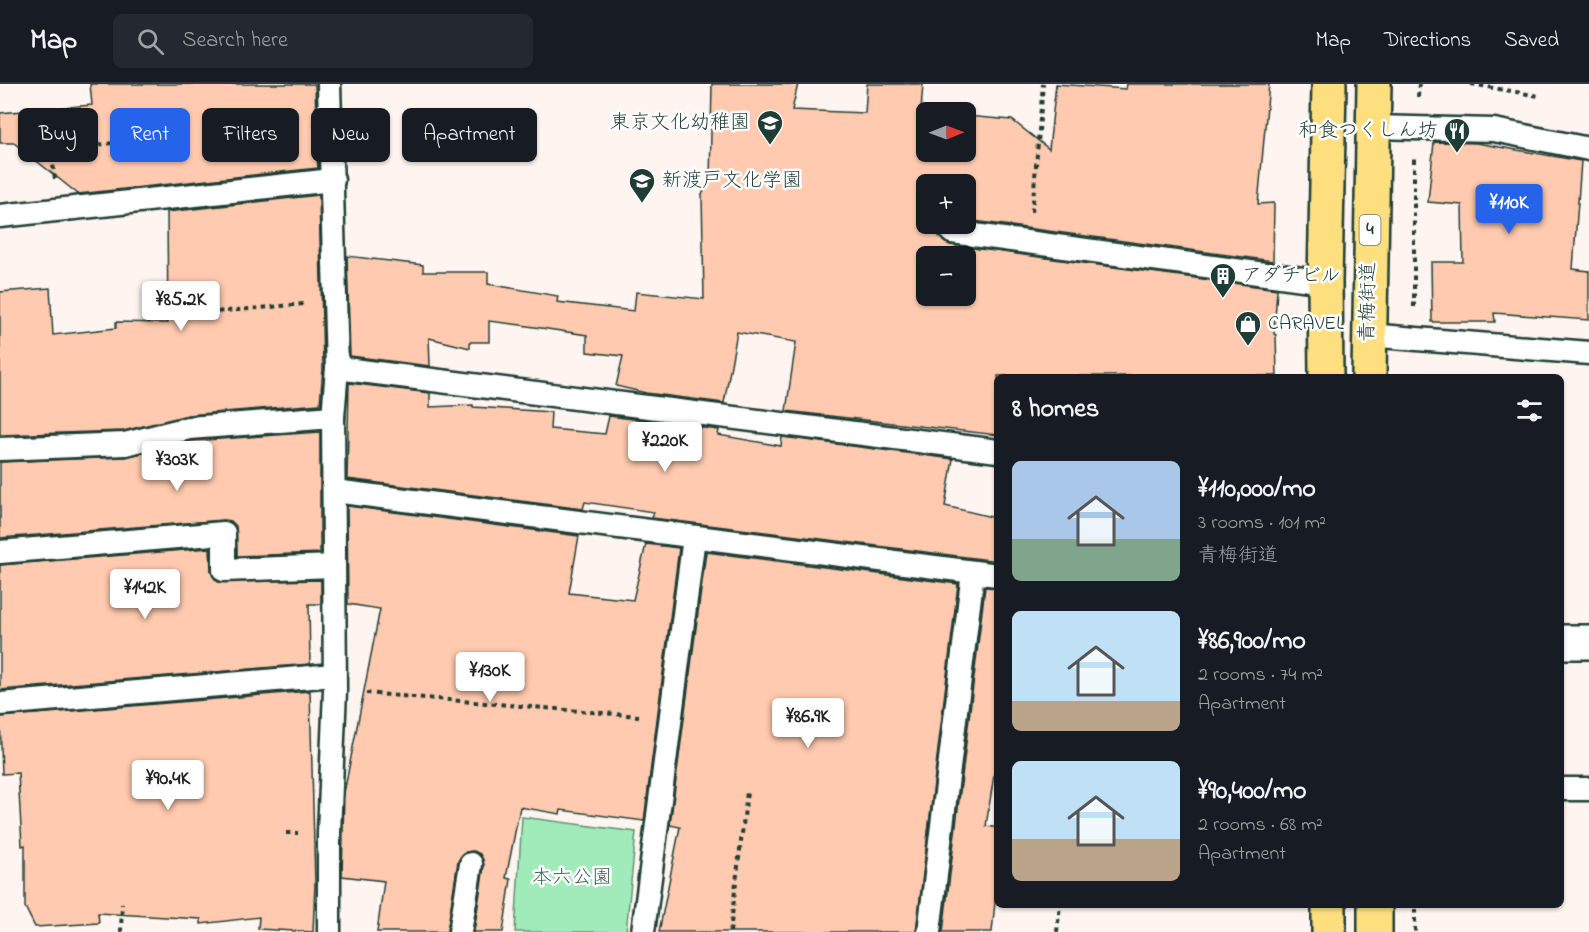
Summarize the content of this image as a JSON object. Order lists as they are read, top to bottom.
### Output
{
  "streets": {
    "main road": ["4", "青梅街道"]
  },
  "parks": ["本六公園"],
  "places": {
    "school or university": ["東京文化幼稚園", "新渡戸文化学園"],
    "restaurant": ["和食つくしん坊"],
    "building": ["アダチビル"],
    "shop": ["CARAVEL"]
  },
  "north": "right",
  "page": {
    "header": "Map",
    "search": "Search here",
    "nav": ["Map", "Directions", "Saved"],
    "map_buttons": ["+", "−"],
    "chip": [
      "Buy",
      "Rent",
      "Filters",
      "New",
      "Apartment"
    ],
    "price": [
      "¥110K",
      "¥85.2K",
      "¥220K",
      "¥303K",
      "¥142K",
      "¥130K",
      "¥86.9K",
      "¥90.4K"
    ],
    "heading": "8 homes",
    "list": [
      {
        "name": "¥110,000/mo",
        "note": "3 rooms · 101 m² · 青梅街道"
      },
      {
        "name": "¥86,900/mo",
        "note": "2 rooms · 74 m² · Apartment"
      },
      {
        "name": "¥90,400/mo",
        "note": "2 rooms · 68 m² · Apartment"
      }
    ]
  }
}
